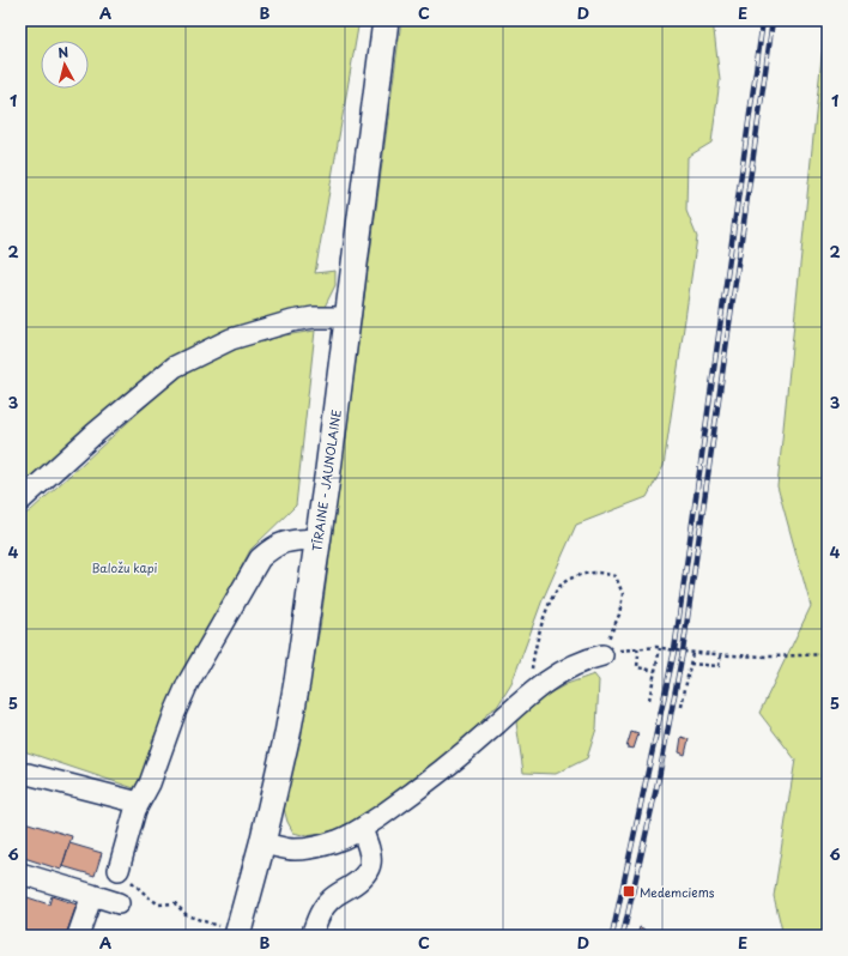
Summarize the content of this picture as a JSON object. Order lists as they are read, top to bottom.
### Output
{
  "streets": {
    "main road": ["TĪRAINE - JAUNOLAINE"]
  },
  "parks": ["Baložu kapi"],
  "places": {
    "transit": ["Medemciems"]
  },
  "north": "top",
  "grid": {
    "columns": [
      "A",
      "B",
      "C",
      "D",
      "E"
    ],
    "rows": [
      "1",
      "2",
      "3",
      "4",
      "5",
      "6"
    ]
  }
}
